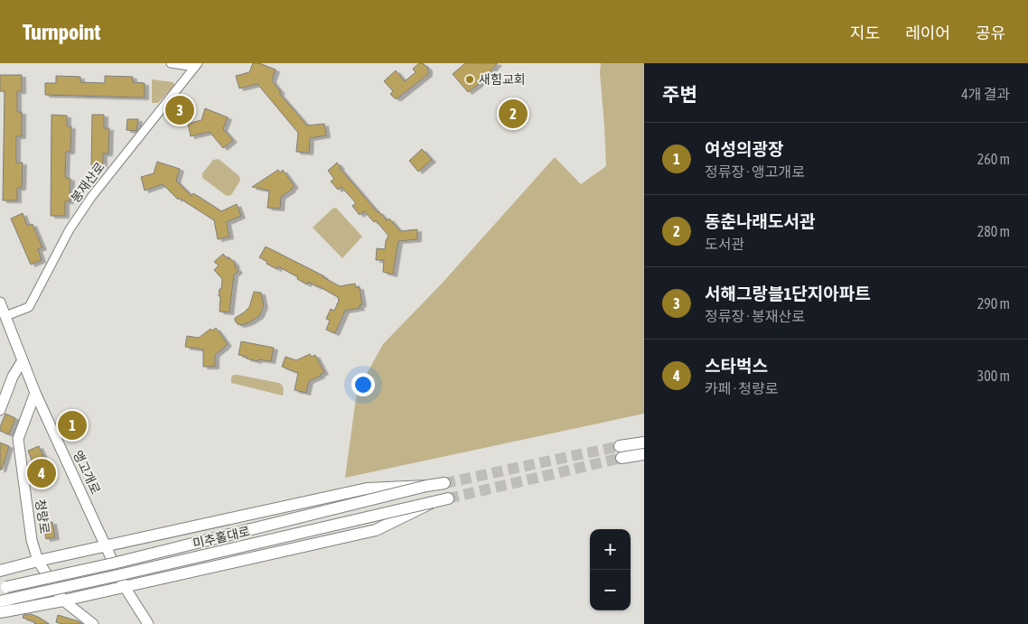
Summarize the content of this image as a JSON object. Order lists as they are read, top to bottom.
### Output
{
  "streets": {
    "main road": ["미추홀대로"],
    "street": ["봉재산로", "앵고개로", "청량로"]
  },
  "crossings": [
    ["봉재산로", "앵고개로"],
    ["앵고개로", "청량로"]
  ],
  "places": ["새힘교회"],
  "page": {
    "header": "Turnpoint",
    "nav": ["지도", "레이어", "공유"],
    "heading": ["주변", "4개 결과"],
    "pins": [
      "3",
      "2",
      "1",
      "4"
    ],
    "list": [
      {
        "mark": "1",
        "name": "여성의광장",
        "note": "정류장 · 앵고개로",
        "value": "260 m"
      },
      {
        "mark": "2",
        "name": "동춘나래도서관",
        "note": "도서관",
        "value": "280 m"
      },
      {
        "mark": "3",
        "name": "서해그랑블1단지아파트",
        "note": "정류장 · 봉재산로",
        "value": "290 m"
      },
      {
        "mark": "4",
        "name": "스타벅스",
        "note": "카페 · 청량로",
        "value": "300 m"
      }
    ],
    "map_buttons": ["+", "−"]
  }
}
